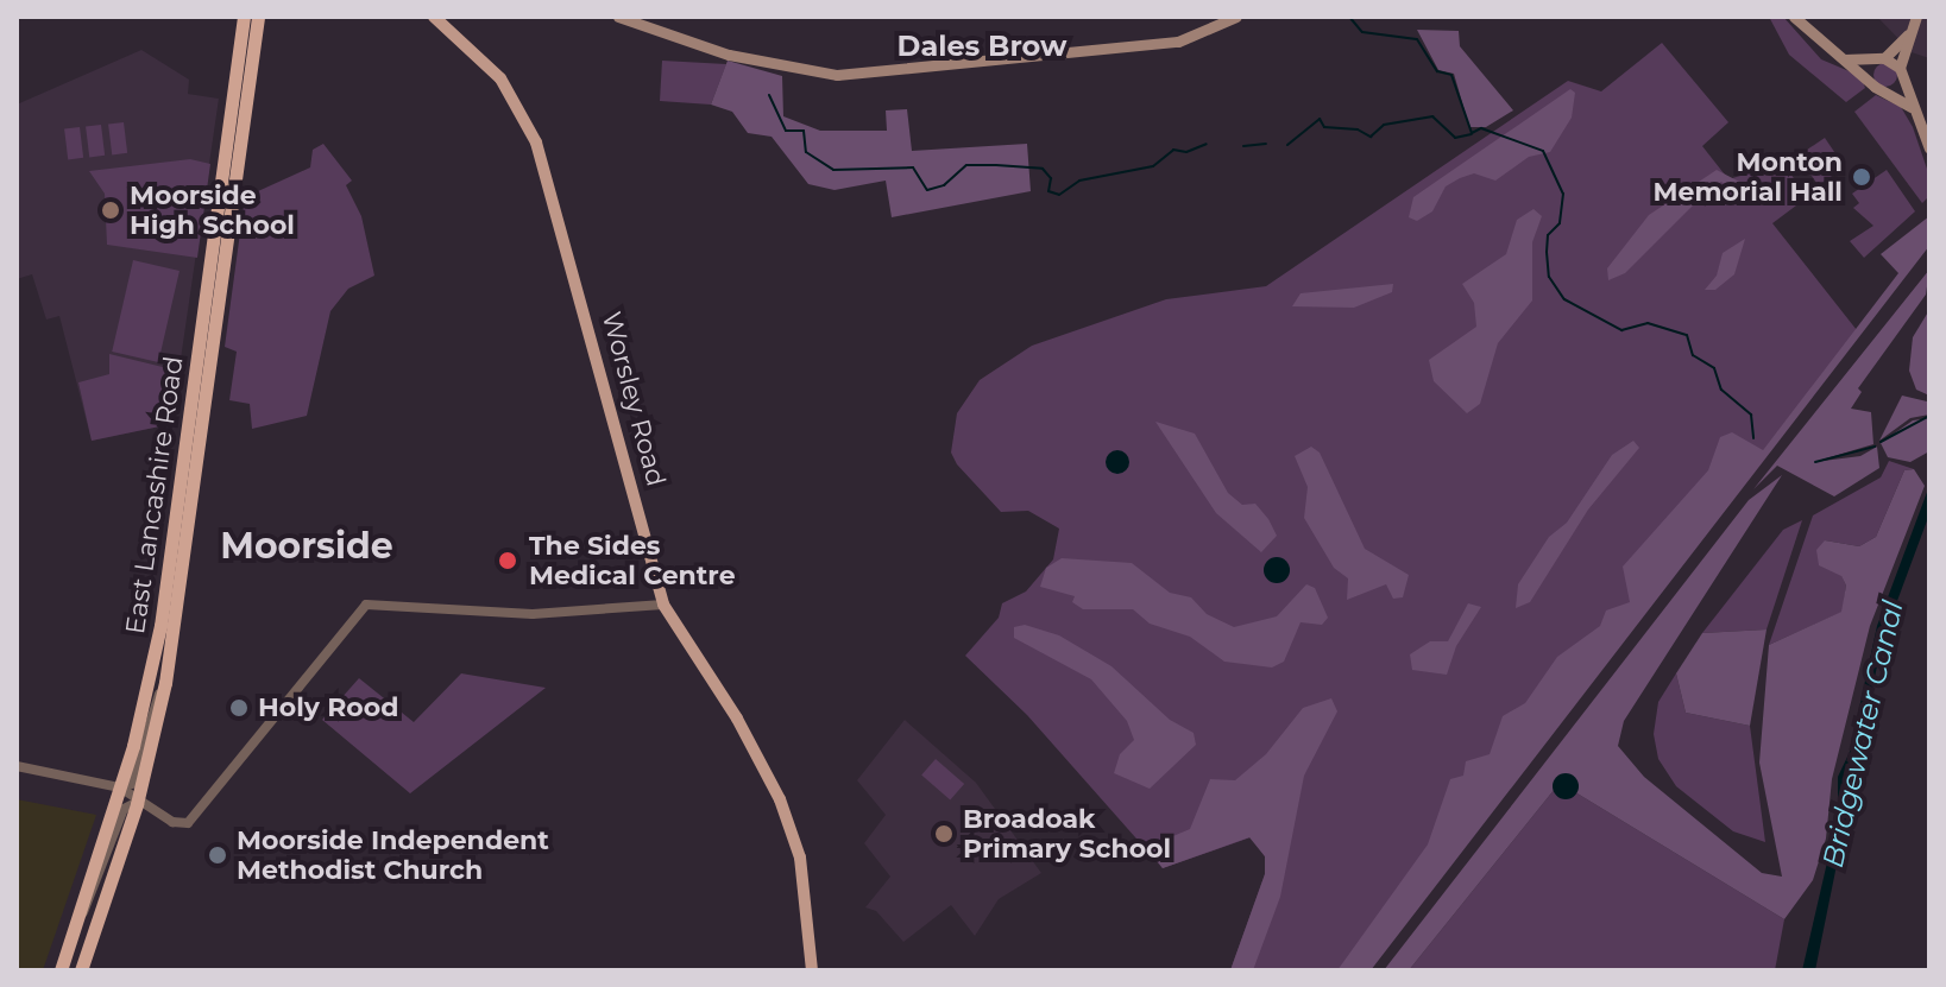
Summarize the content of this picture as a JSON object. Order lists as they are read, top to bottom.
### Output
{
  "streets": {
    "highway": ["East Lancashire Road"],
    "main road": ["Worsley Road"]
  },
  "districts": ["Dales Brow", "Moorside"],
  "water": ["Bridgewater Canal"],
  "places": [
    "Monton Memorial Hall",
    "Moorside High School",
    "The Sides Medical Centre",
    "Holy Rood",
    "Broadoak Primary School",
    "Moorside Independent Methodist Church"
  ]
}
